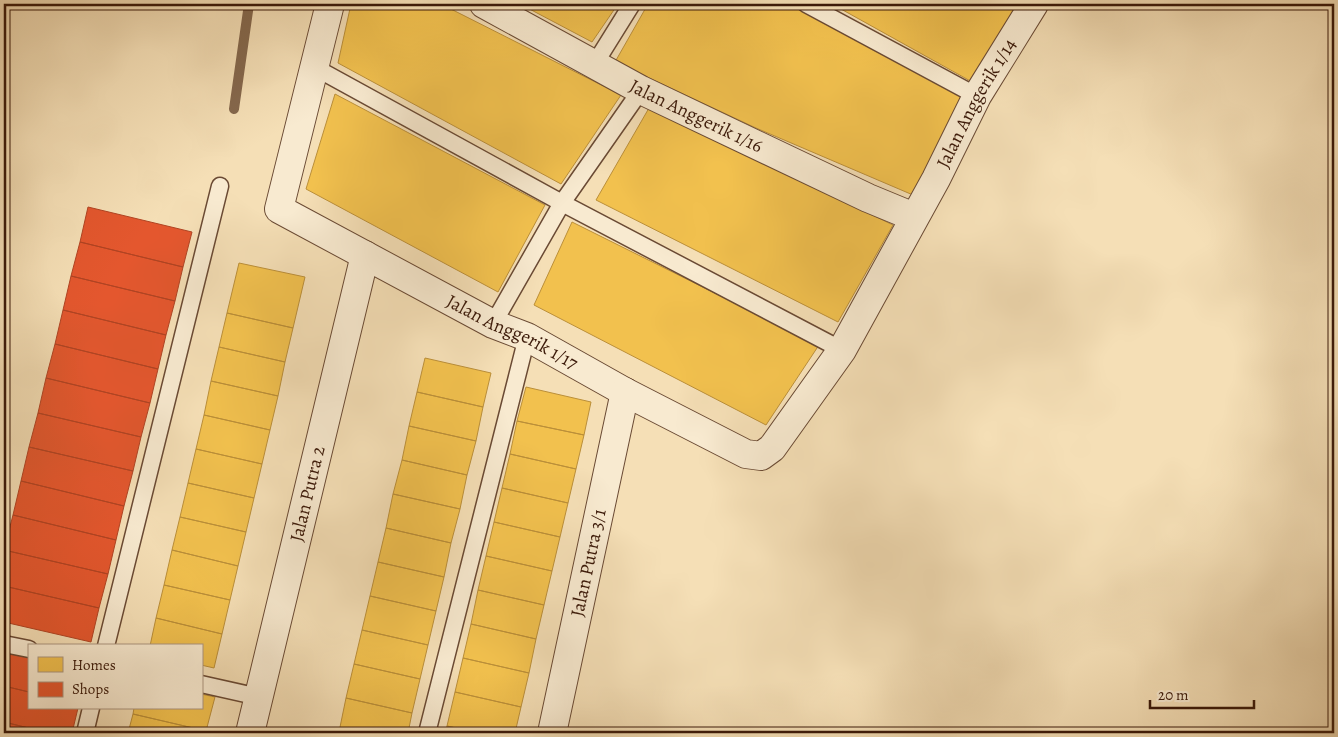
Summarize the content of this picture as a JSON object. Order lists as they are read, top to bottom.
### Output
{
  "streets": {
    "street": [
      "Jalan Anggerik 1/14",
      "Jalan Anggerik 1/16",
      "Jalan Anggerik 1/17",
      "Jalan Putra 2",
      "Jalan Putra 3/1"
    ]
  },
  "crossings": [
    ["Jalan Anggerik 1/14", "Jalan Anggerik 1/16"],
    ["Jalan Anggerik 1/14", "Jalan Anggerik 1/17"],
    ["Jalan Anggerik 1/17", "Jalan Putra 2"],
    ["Jalan Anggerik 1/17", "Jalan Putra 3/1"]
  ],
  "legend": ["Homes", "Shops"],
  "scale_bar": "20 m"
}
